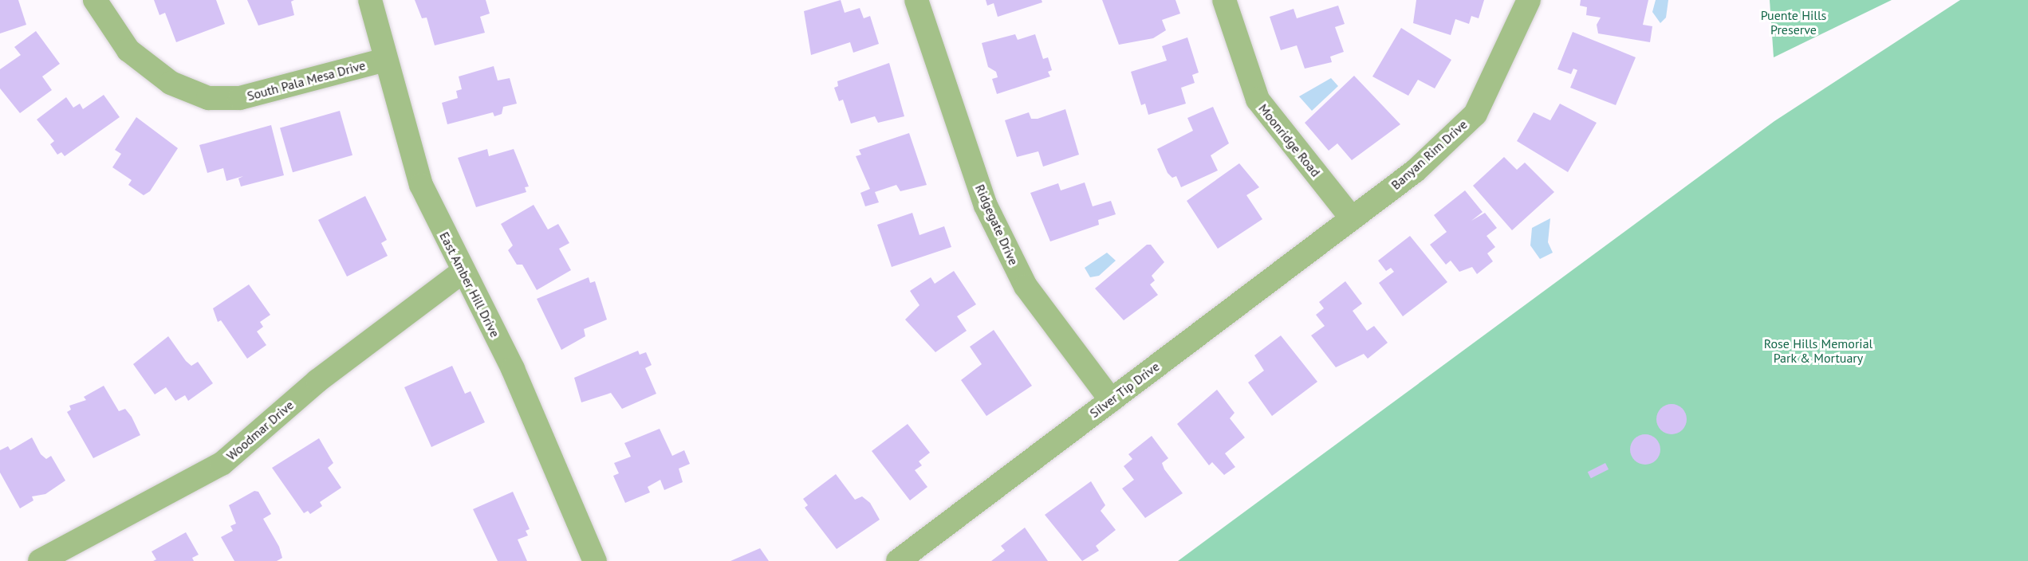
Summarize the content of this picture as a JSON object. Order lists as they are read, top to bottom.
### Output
{
  "streets": {
    "street": [
      "South Pala Mesa Drive",
      "Moonridge Road",
      "Banyan Rim Drive",
      "Ridgegate Drive",
      "East Amber Hill Drive",
      "Silver Tip Drive",
      "Woodmar Drive"
    ]
  },
  "crossings": [
    ["South Pala Mesa Drive", "East Amber Hill Drive"],
    ["Moonridge Road", "Banyan Rim Drive"],
    ["Moonridge Road", "Silver Tip Drive"],
    ["Banyan Rim Drive", "Silver Tip Drive"],
    ["Ridgegate Drive", "Silver Tip Drive"],
    ["East Amber Hill Drive", "Woodmar Drive"]
  ],
  "parks": ["Puente Hills Preserve", "Rose Hills Memorial Park & Mortuary"]
}
